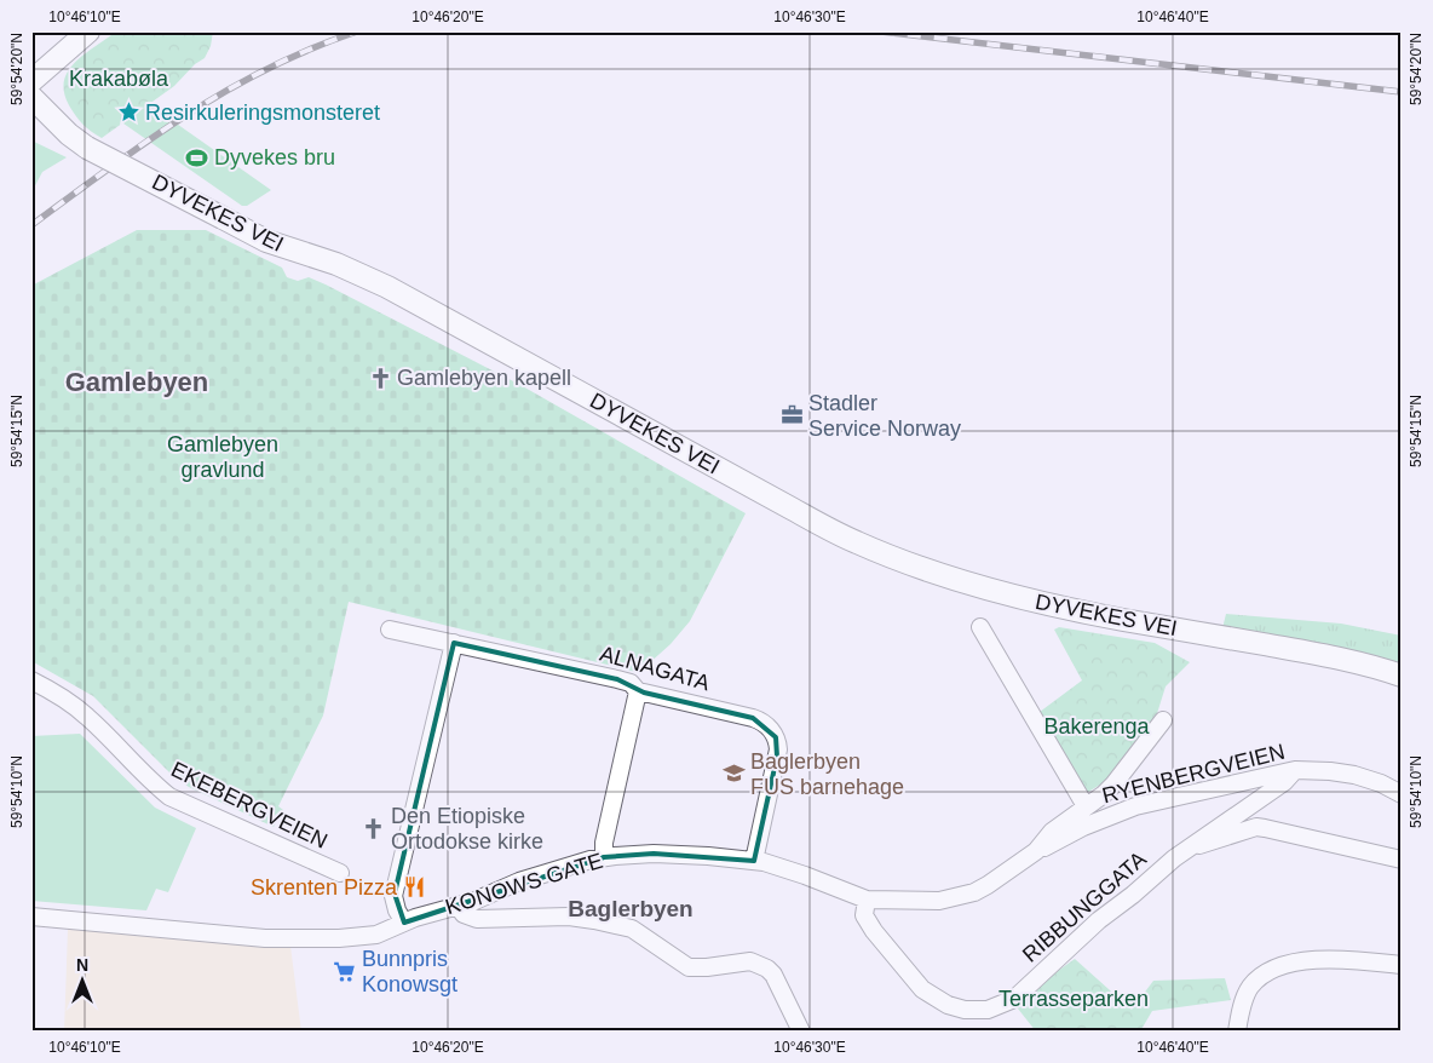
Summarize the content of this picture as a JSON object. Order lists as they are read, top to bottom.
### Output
{
  "streets": {
    "street": [
      "DYVEKES VEI",
      "ALNAGATA",
      "RYENBERGVEIEN",
      "EKEBERGVEIEN",
      "KONOWS GATE",
      "RIBBUNGGATA"
    ]
  },
  "crossings": [
    ["ALNAGATA", "KONOWS GATE"],
    ["RYENBERGVEIEN", "KONOWS GATE"],
    ["RYENBERGVEIEN", "RIBBUNGGATA"],
    ["KONOWS GATE", "RIBBUNGGATA"]
  ],
  "districts": ["Gamlebyen", "Baglerbyen"],
  "parks": [
    "Krakabøla",
    "Gamlebyen gravlund",
    "Bakerenga",
    "Terrasseparken"
  ],
  "places": {
    "place": ["Resirkuleringsmonsteret"],
    "sports": ["Dyvekes bru"],
    "church": ["Gamlebyen kapell", "Den Etiopiske Ortodokse kirke"],
    "office": ["Stadler Service Norway"],
    "school or university": ["Baglerbyen FUS barnehage"],
    "restaurant": ["Skrenten Pizza"],
    "supermarket": ["Bunnpris Konowsgt"]
  },
  "north": "top",
  "coordinates": [
    "10°46'10\"E",
    "10°46'20\"E",
    "10°46'30\"E",
    "10°46'40\"E",
    "59°54'20\"N",
    "59°54'15\"N",
    "59°54'10\"N"
  ]
}
